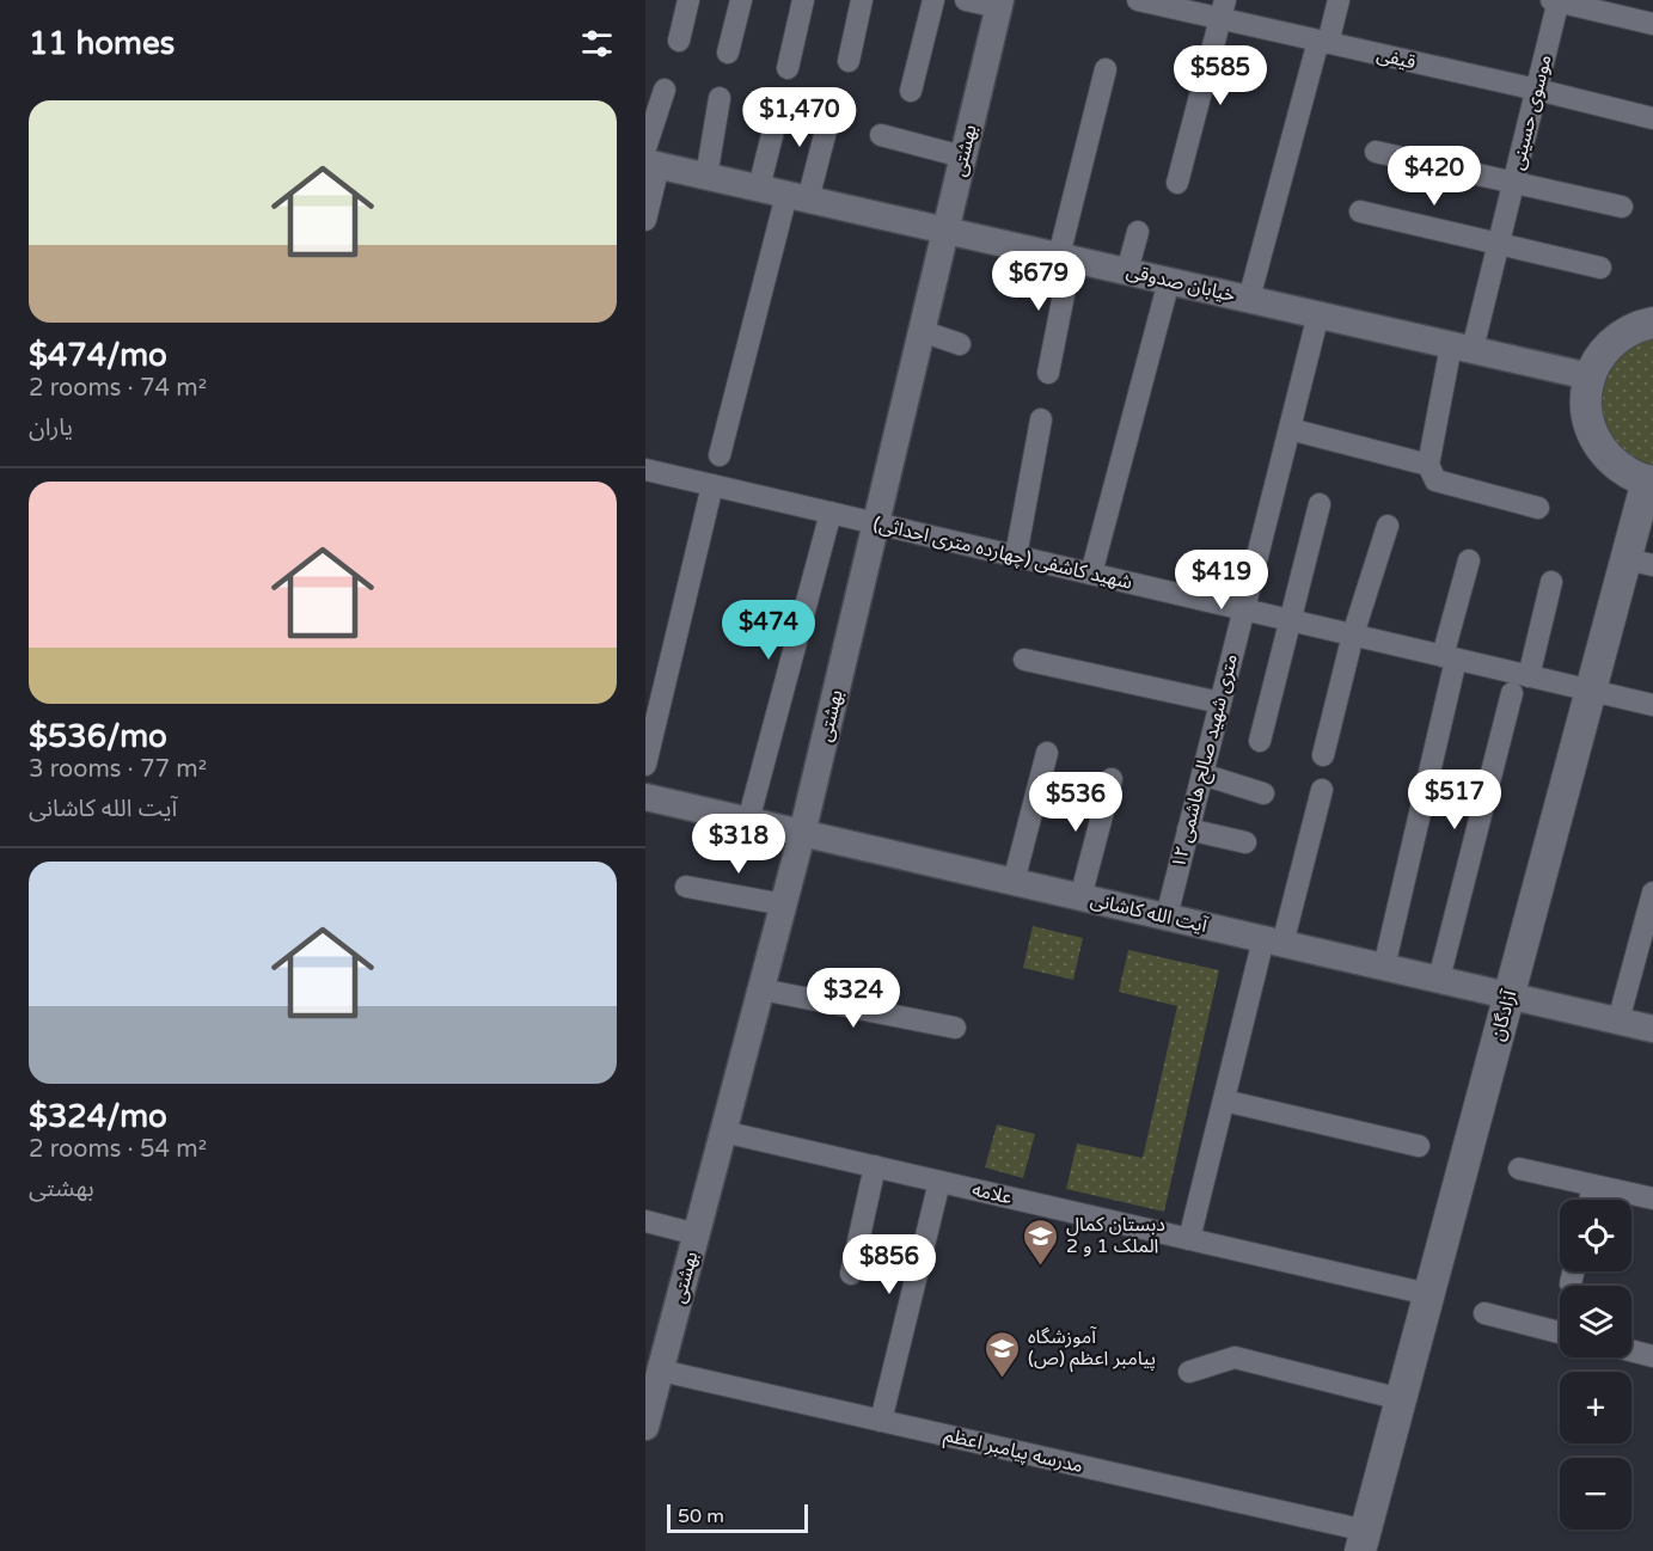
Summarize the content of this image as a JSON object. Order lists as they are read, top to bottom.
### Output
{
  "streets": {
    "main road": ["آزادگان"],
    "street": [
      "قیفی",
      "موسوی حسینی",
      "بهشتی",
      "خیابان صدوقی",
      "شهید کاشفی (چهارده متری احداثی)",
      "۱۲ متری شهید صالح هاشمی",
      "آیت الله کاشانی",
      "علامه",
      "مدرسه پیامبر اعظم"
    ]
  },
  "crossings": [
    ["قیفی", "موسوی حسینی"],
    ["موسوی حسینی", "خیابان صدوقی"],
    ["بهشتی", "خیابان صدوقی"],
    ["بهشتی", "شهید کاشفی (چهارده متری احداثی)"],
    ["بهشتی", "آیت الله کاشانی"],
    ["بهشتی", "علامه"],
    ["بهشتی", "مدرسه پیامبر اعظم"],
    ["خیابان صدوقی", "۱۲ متری شهید صالح هاشمی"],
    ["شهید کاشفی (چهارده متری احداثی)", "۱۲ متری شهید صالح هاشمی"],
    ["شهید کاشفی (چهارده متری احداثی)", "آزادگان"],
    ["۱۲ متری شهید صالح هاشمی", "آیت الله کاشانی"],
    ["آیت الله کاشانی", "آزادگان"],
    ["آزادگان", "علامه"],
    ["آزادگان", "مدرسه پیامبر اعظم"]
  ],
  "places": {
    "school or university": ["دبستان کمال الملک 1 و 2", "آموزشگاه پیامبر اعظم (ص)"]
  },
  "scale_bar": "50 m",
  "page": {
    "heading": "11 homes",
    "price": [
      "$585",
      "$1,470",
      "$420",
      "$679",
      "$419",
      "$474",
      "$517",
      "$536",
      "$318",
      "$324",
      "$856"
    ],
    "list": [
      {
        "name": "$474/mo",
        "note": "2 rooms · 74 m² · یاران"
      },
      {
        "name": "$536/mo",
        "note": "3 rooms · 77 m² · آیت الله کاشانی"
      },
      {
        "name": "$324/mo",
        "note": "2 rooms · 54 m² · بهشتی"
      }
    ],
    "map_buttons": ["+", "−"],
    "scale": "50 m"
  }
}
